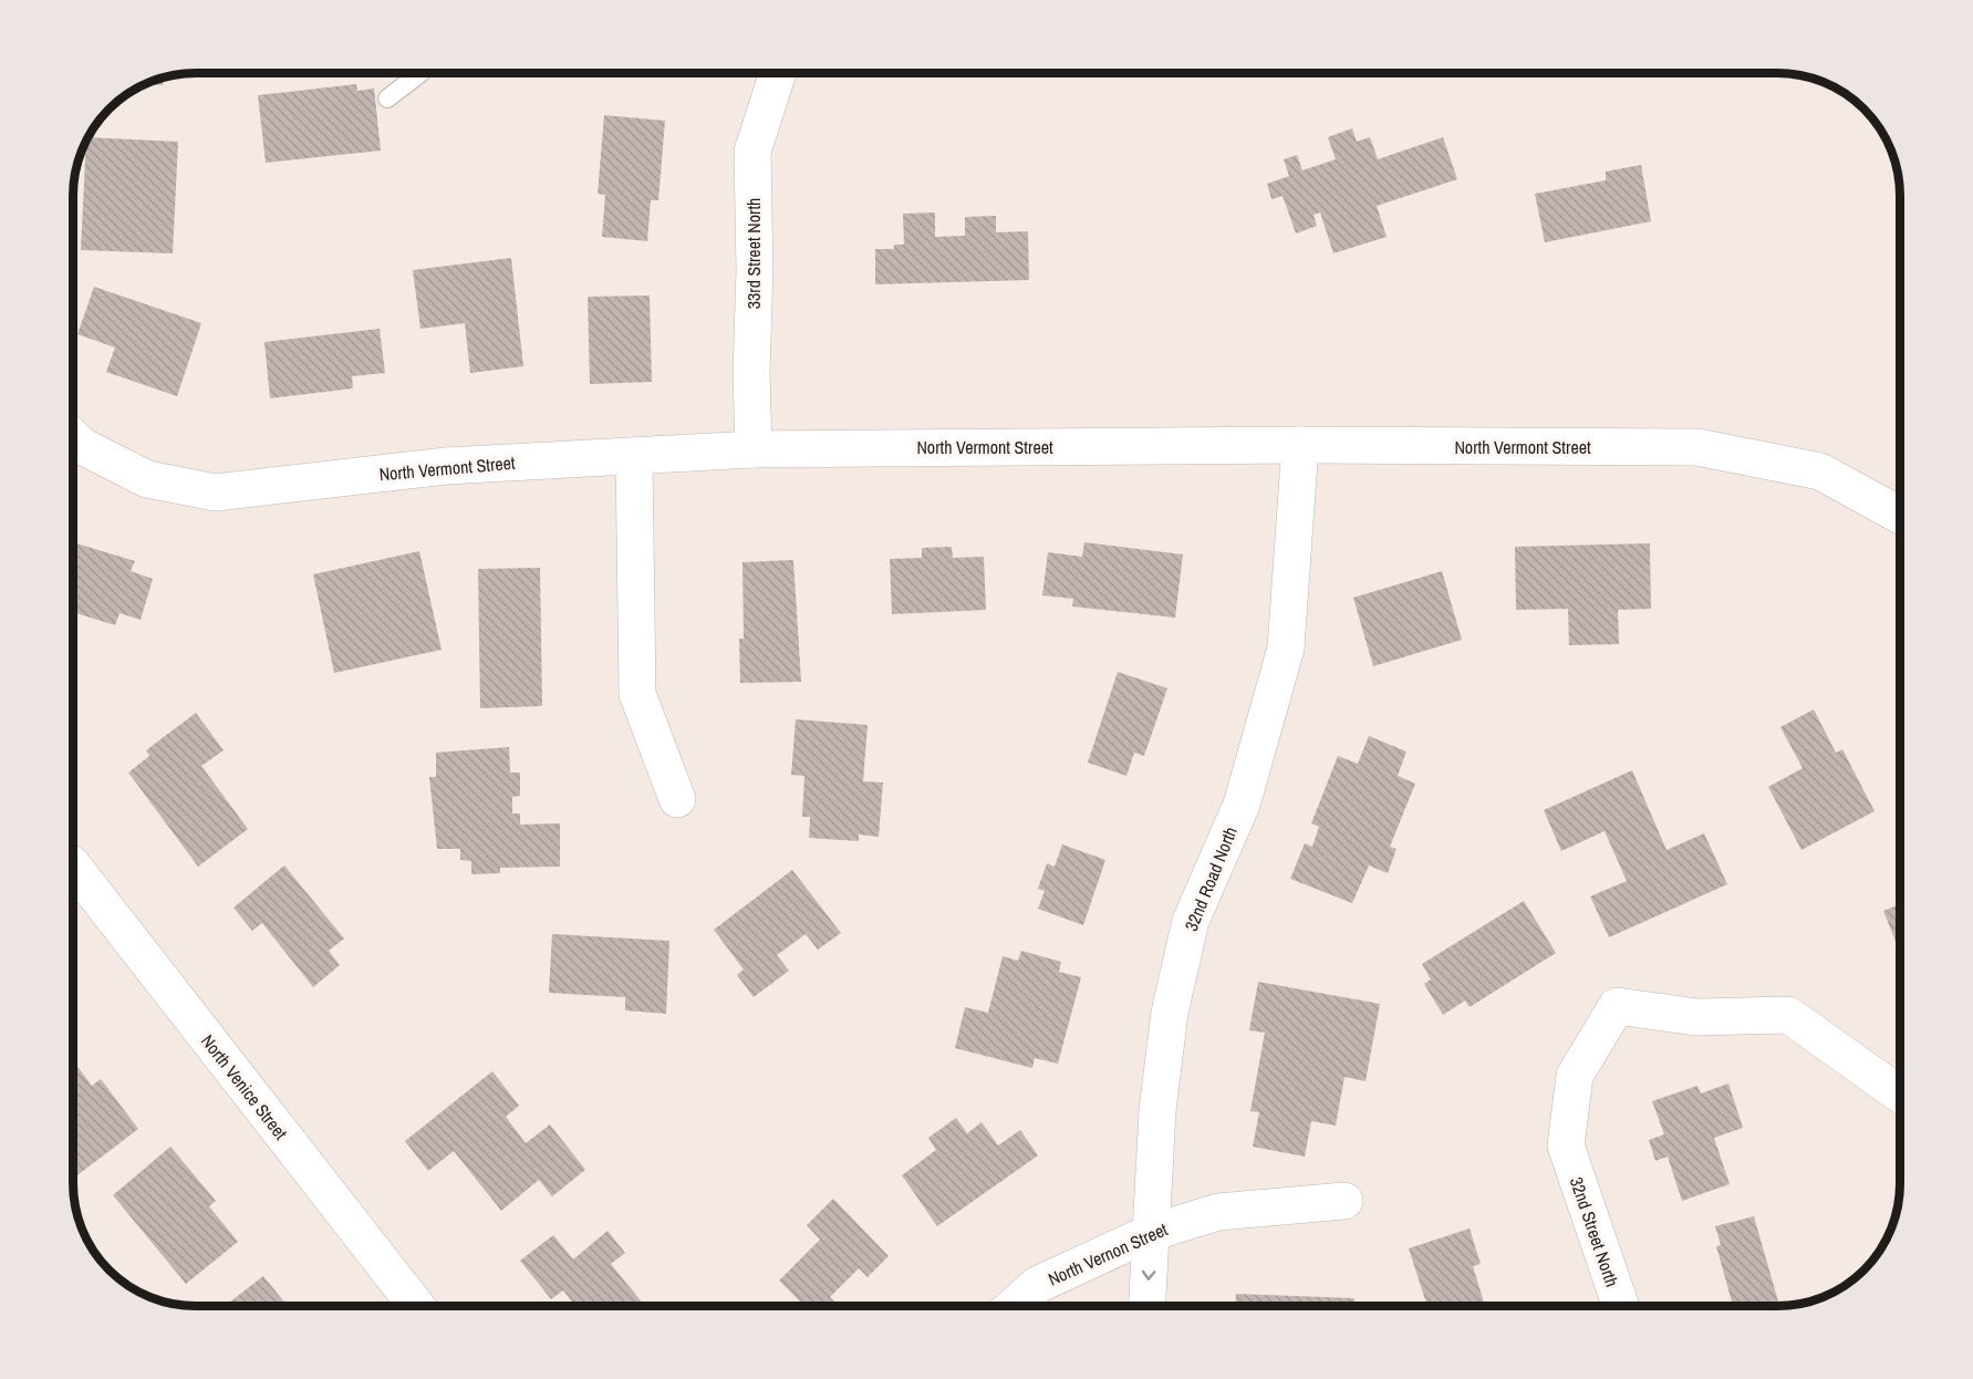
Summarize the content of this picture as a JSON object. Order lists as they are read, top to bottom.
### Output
{
  "streets": {
    "street": [
      "33rd Street North",
      "North Vermont Street",
      "32nd Road North",
      "North Venice Street",
      "32nd Street North",
      "North Vernon Street"
    ]
  },
  "crossings": [
    ["33rd Street North", "North Vermont Street"],
    ["North Vermont Street", "32nd Road North"],
    ["32nd Road North", "North Vernon Street"]
  ]
}
